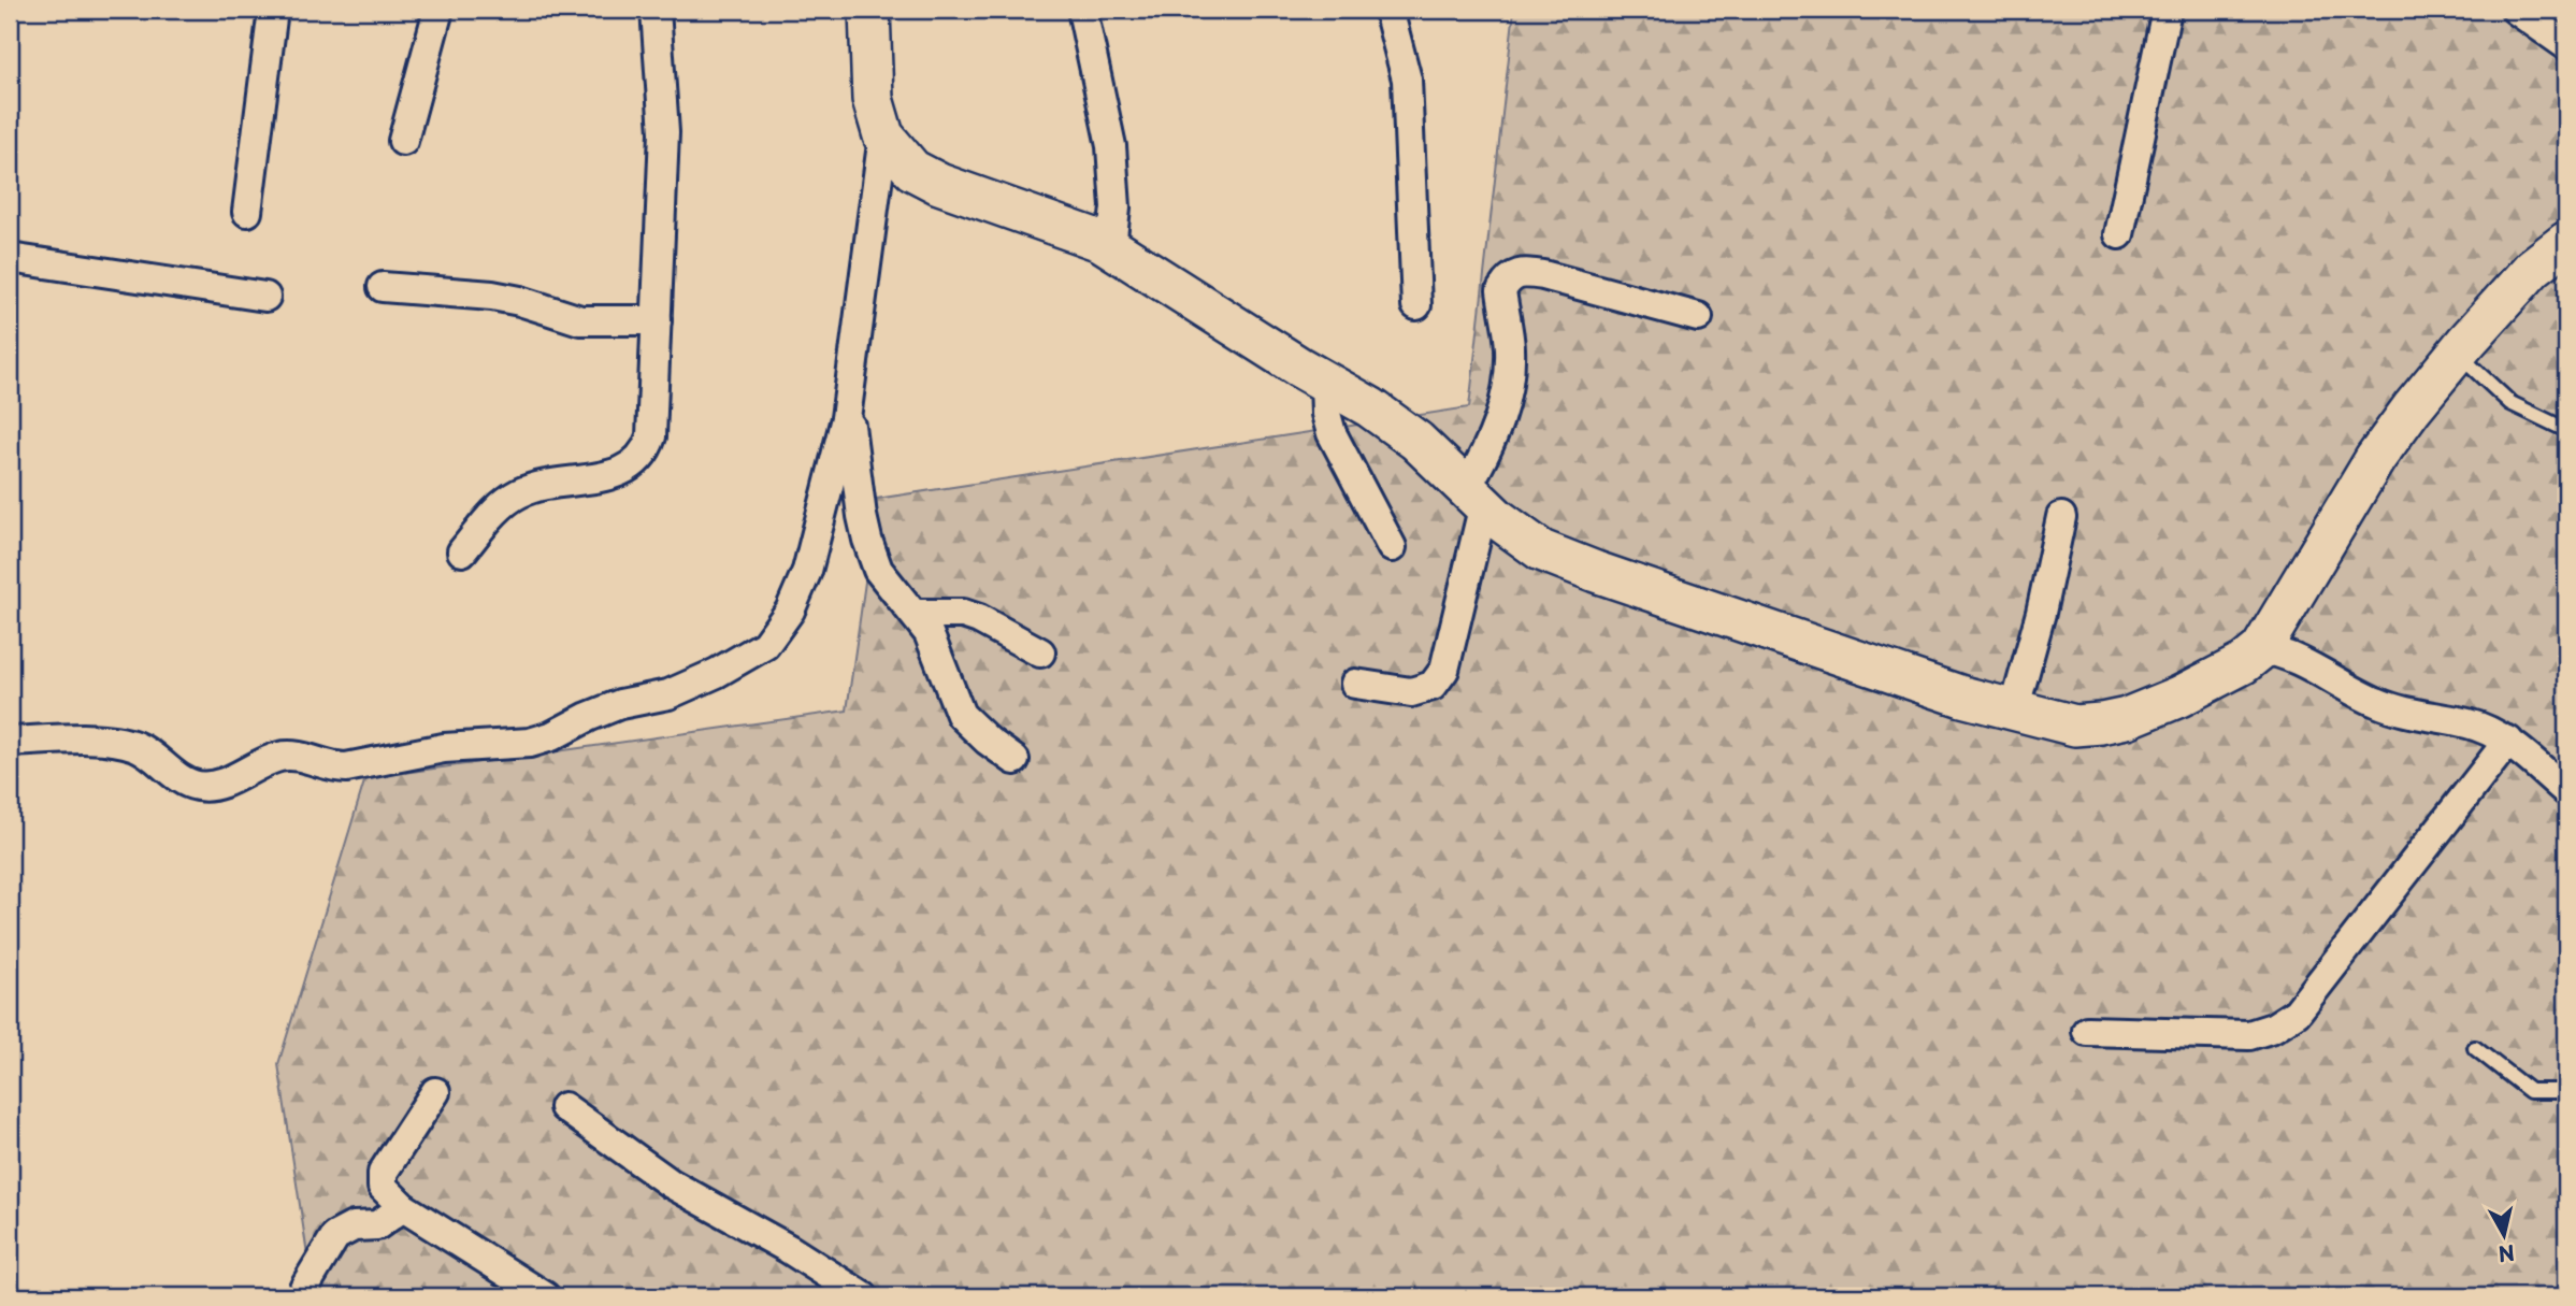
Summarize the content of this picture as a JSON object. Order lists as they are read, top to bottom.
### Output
{
  "north": "bottom"
}
